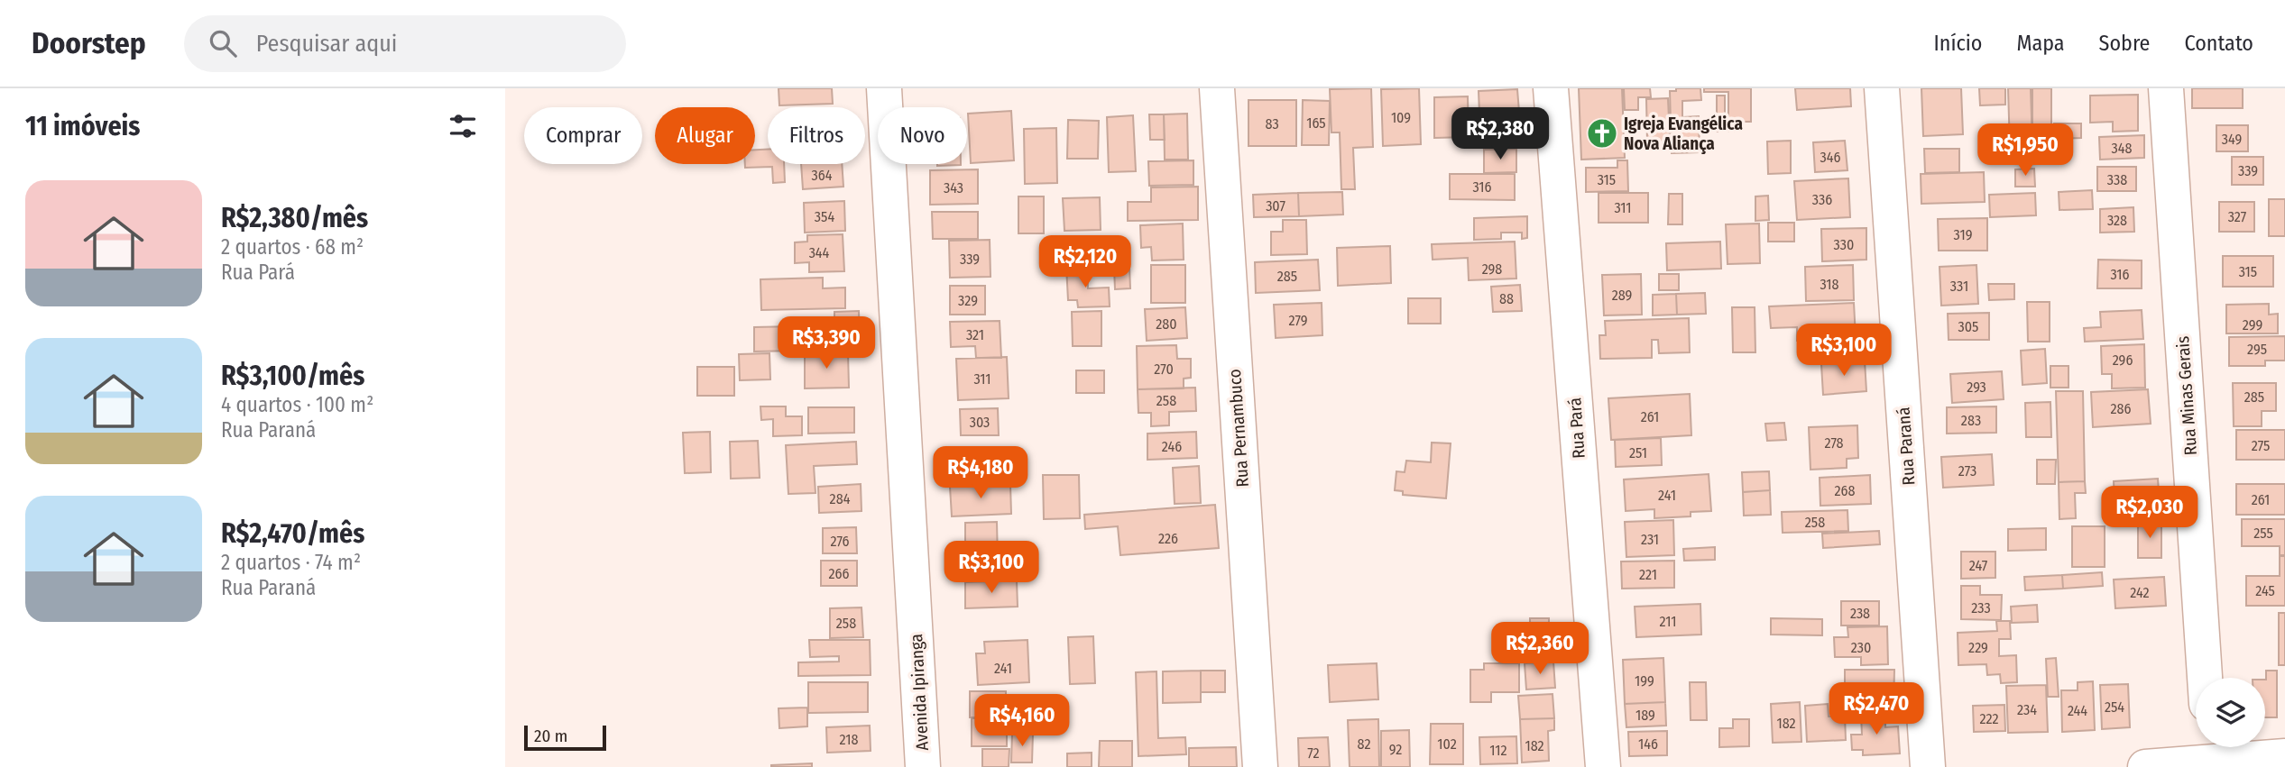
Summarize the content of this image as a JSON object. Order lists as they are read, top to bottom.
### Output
{
  "streets": {
    "street": [
      "Rua Minas Gerais",
      "Rua Pernambuco",
      "Rua Pará",
      "Rua Paraná",
      "Avenida Ipiranga"
    ]
  },
  "places": {
    "church": ["Igreja Evangélica Nova Aliança"]
  },
  "house_numbers": [
    "109",
    "165",
    "83",
    "349",
    "348",
    "346",
    "339",
    "364",
    "315",
    "338",
    "316",
    "343",
    "336",
    "307",
    "311",
    "354",
    "327",
    "328",
    "319",
    "330",
    "344",
    "339",
    "298",
    "315",
    "316",
    "285",
    "318",
    "331",
    "289",
    "88",
    "329",
    "279",
    "280",
    "299",
    "305",
    "321",
    "295",
    "296",
    "270",
    "311",
    "293",
    "285",
    "258",
    "286",
    "261",
    "283",
    "303",
    "278",
    "275",
    "246",
    "251",
    "273",
    "268",
    "241",
    "284",
    "261",
    "258",
    "255",
    "226",
    "231",
    "276",
    "247",
    "266",
    "221",
    "245",
    "242",
    "233",
    "238",
    "211",
    "258",
    "230",
    "229",
    "241",
    "199",
    "254",
    "234",
    "244",
    "189",
    "222",
    "182",
    "218",
    "82",
    "102",
    "146",
    "182",
    "92",
    "112",
    "72"
  ],
  "scale_bar": "20 m",
  "page": {
    "header": "Doorstep",
    "search": "Pesquisar aqui",
    "nav": [
      "Início",
      "Mapa",
      "Sobre",
      "Contato"
    ],
    "heading": "11 imóveis",
    "price": [
      "R$2,380",
      "R$1,950",
      "R$2,120",
      "R$3,390",
      "R$3,100",
      "R$4,180",
      "R$2,030",
      "R$3,100",
      "R$2,360",
      "R$2,470",
      "R$4,160"
    ],
    "chip": [
      "Comprar",
      "Alugar",
      "Filtros",
      "Novo"
    ],
    "list": [
      {
        "name": "R$2,380/mês",
        "note": "2 quartos · 68 m² · Rua Pará"
      },
      {
        "name": "R$3,100/mês",
        "note": "4 quartos · 100 m² · Rua Paraná"
      },
      {
        "name": "R$2,470/mês",
        "note": "2 quartos · 74 m² · Rua Paraná"
      }
    ],
    "scale": "20 m"
  }
}
